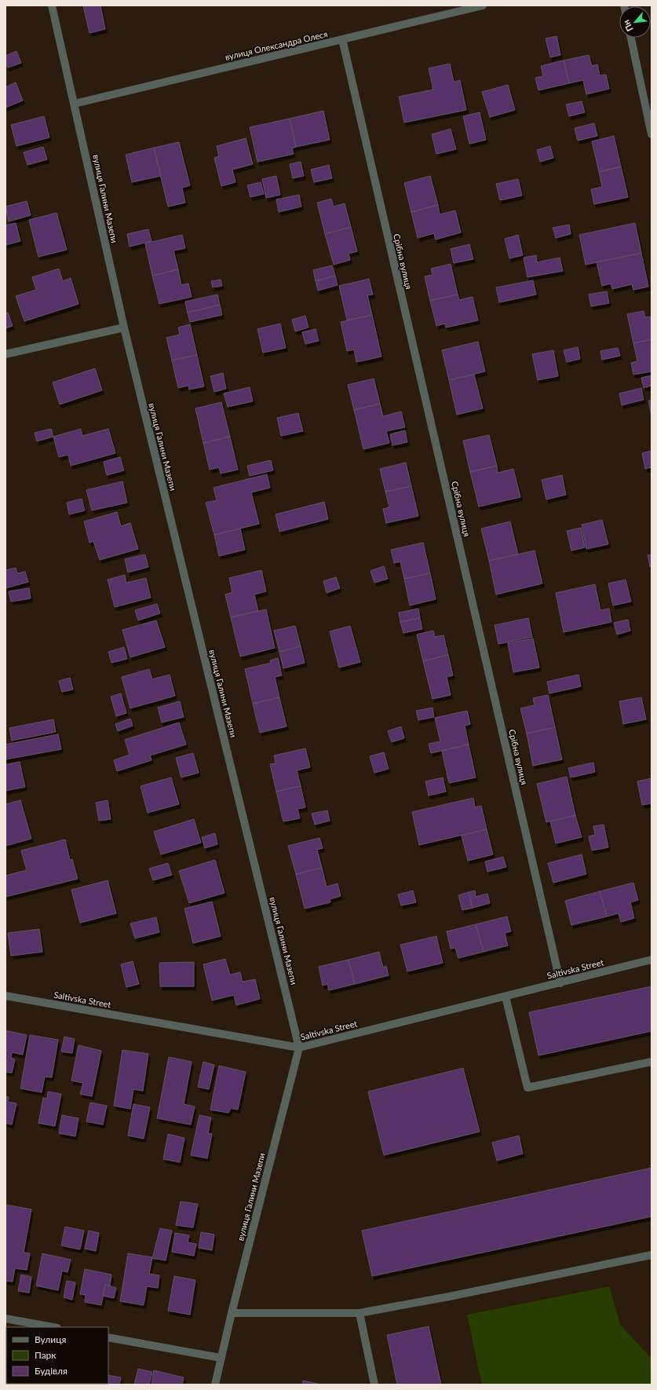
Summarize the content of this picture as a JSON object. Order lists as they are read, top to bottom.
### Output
{
  "streets": {
    "street": [
      "вулиця Олександра Олеся",
      "вулиця Галини Мазепи",
      "Срібна вулиця",
      "Saltivska Street"
    ]
  },
  "crossings": [
    ["вулиця Олександра Олеся", "вулиця Галини Мазепи"],
    ["вулиця Олександра Олеся", "Срібна вулиця"],
    ["вулиця Галини Мазепи", "Saltivska Street"],
    ["Срібна вулиця", "Saltivska Street"]
  ],
  "legend": ["Вулиця", "Парк", "Будівля"],
  "north": "bottom left"
}
